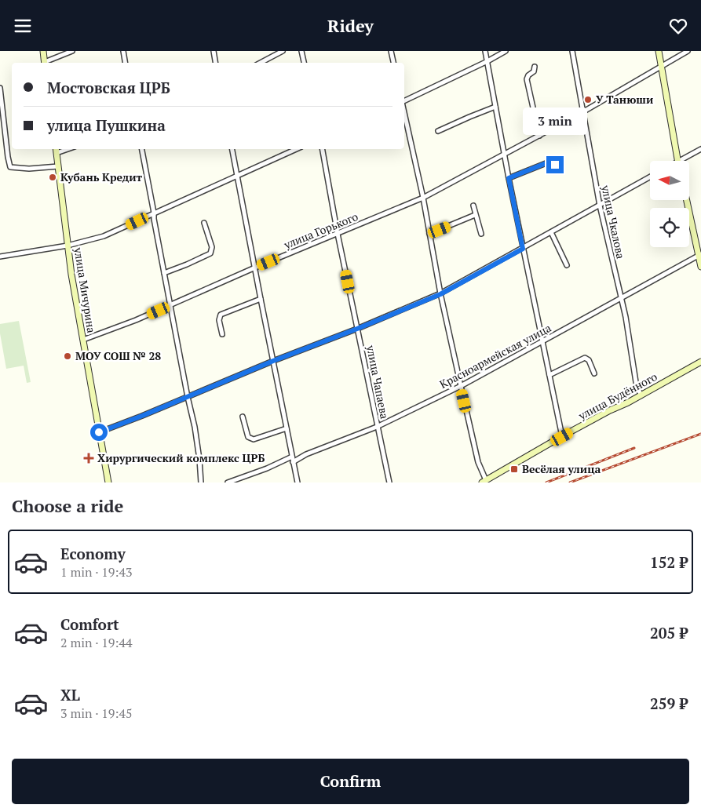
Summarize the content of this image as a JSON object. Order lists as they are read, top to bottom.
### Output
{
  "streets": {
    "street": [
      "улица Чкалова",
      "улица Горького",
      "улица Мичурина",
      "Красноармейская улица",
      "улица Чапаева",
      "улица Будённого"
    ]
  },
  "crossings": [
    ["улица Чкалова", "улица Горького"],
    ["улица Чкалова", "Красноармейская улица"],
    ["улица Чкалова", "улица Будённого"],
    ["улица Горького", "улица Мичурина"],
    ["улица Горького", "улица Чапаева"],
    ["Красноармейская улица", "улица Чапаева"]
  ],
  "places": {
    "other": ["У Танюши", "Кубань Кредит", "МОУ СОШ № 28"],
    "health": ["Хирургический комплекс ЦРБ"],
    "transit": ["Весёлая улица"]
  },
  "north": "left",
  "page": {
    "header": "Ridey",
    "banner": ["Мостовская ЦРБ", "улица Пушкина"],
    "bubble": "3 min",
    "heading": "Choose a ride",
    "list": [
      {
        "name": "Economy",
        "note": "1 min · 19:43",
        "value": "152 ₽"
      },
      {
        "name": "Comfort",
        "note": "2 min · 19:44",
        "value": "205 ₽"
      },
      {
        "name": "XL",
        "note": "3 min · 19:45",
        "value": "259 ₽"
      }
    ],
    "buttons": "Confirm"
  }
}
